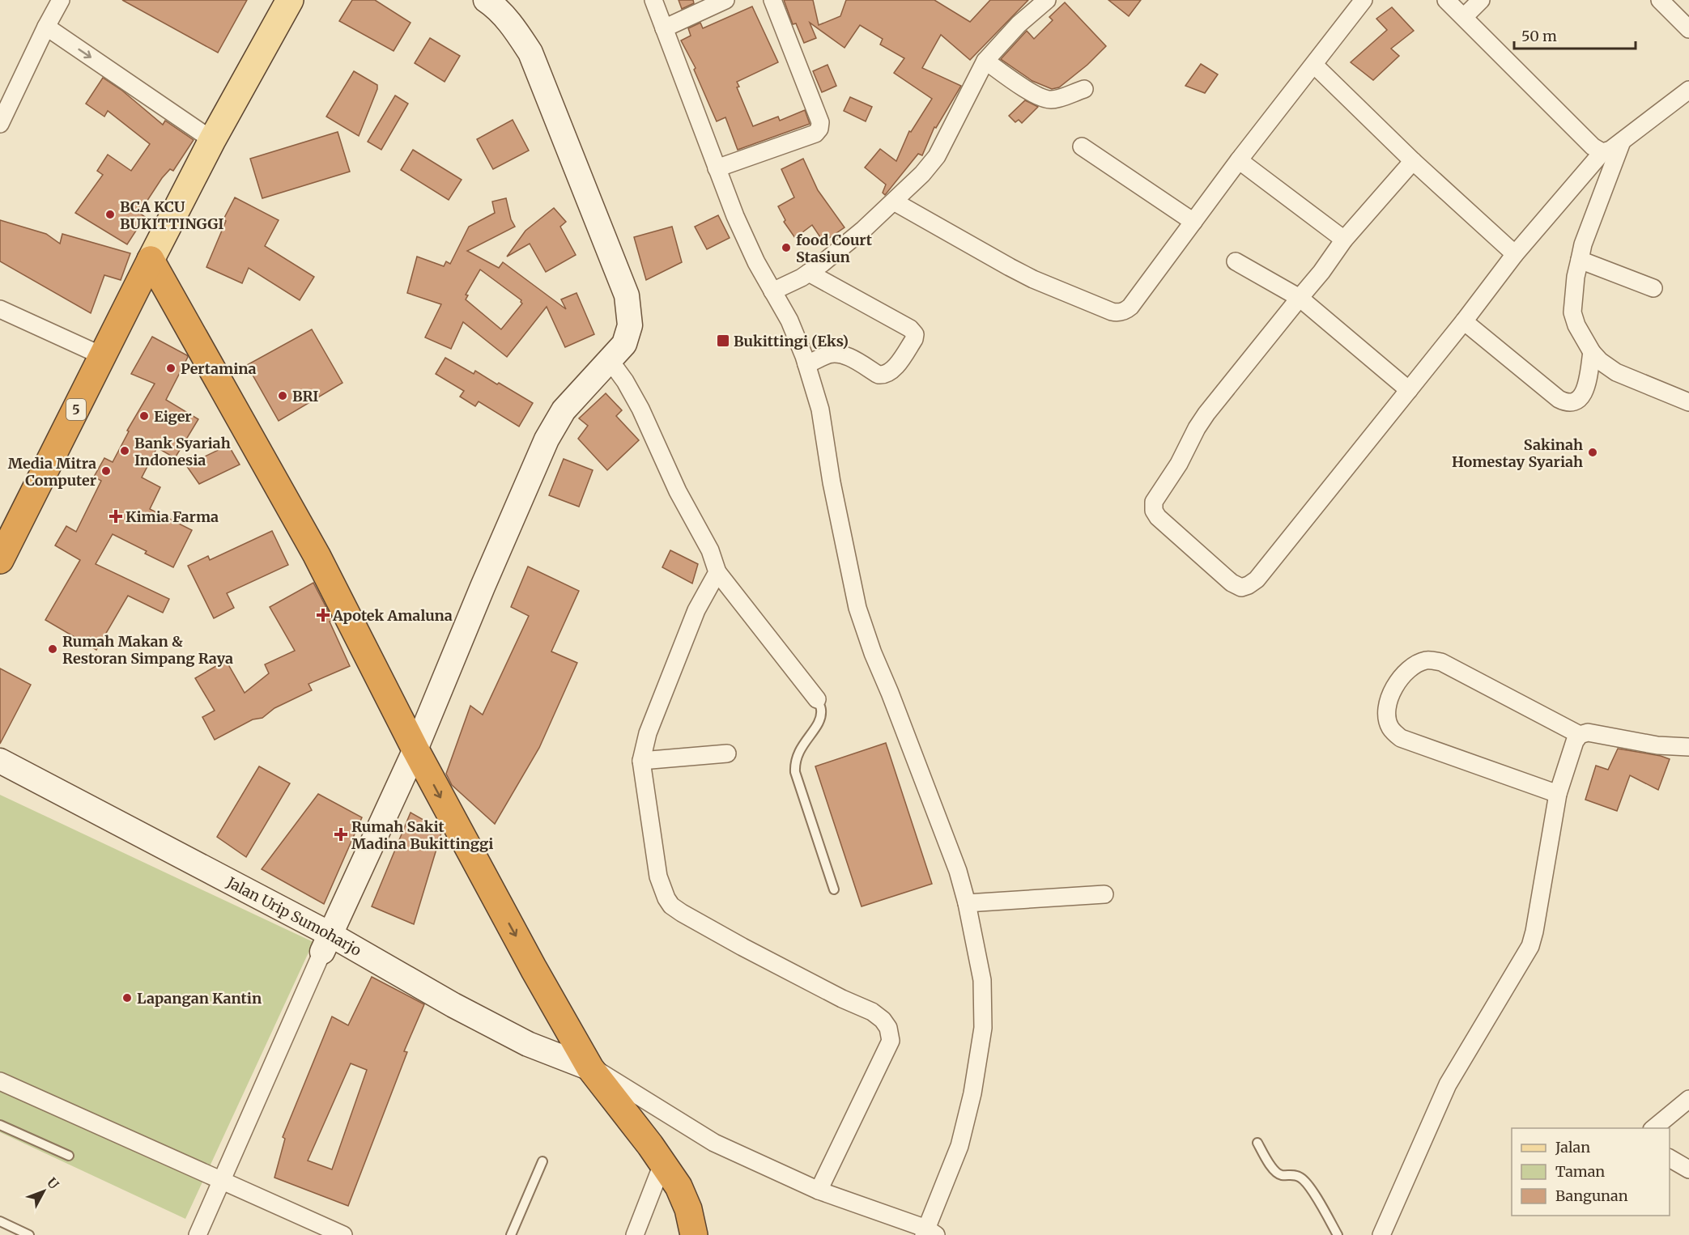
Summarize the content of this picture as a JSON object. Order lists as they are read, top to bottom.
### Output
{
  "streets": {
    "highway": ["5"],
    "street": ["Jalan Urip Sumoharjo"]
  },
  "places": {
    "other": [
      "BCA KCU BUKITTINGGI",
      "food Court Stasiun",
      "Pertamina",
      "BRI",
      "Eiger",
      "Bank Syariah Indonesia",
      "Sakinah Homestay Syariah",
      "Media Mitra Computer",
      "Rumah Makan & Restoran Simpang Raya",
      "Lapangan Kantin"
    ],
    "transit": ["Bukittingi (Eks)"],
    "health": ["Kimia Farma", "Apotek Amaluna", "Rumah Sakit Madina Bukittinggi"]
  },
  "legend": ["Jalan", "Taman", "Bangunan"],
  "scale_bar": "50 m",
  "north": "top right"
}
